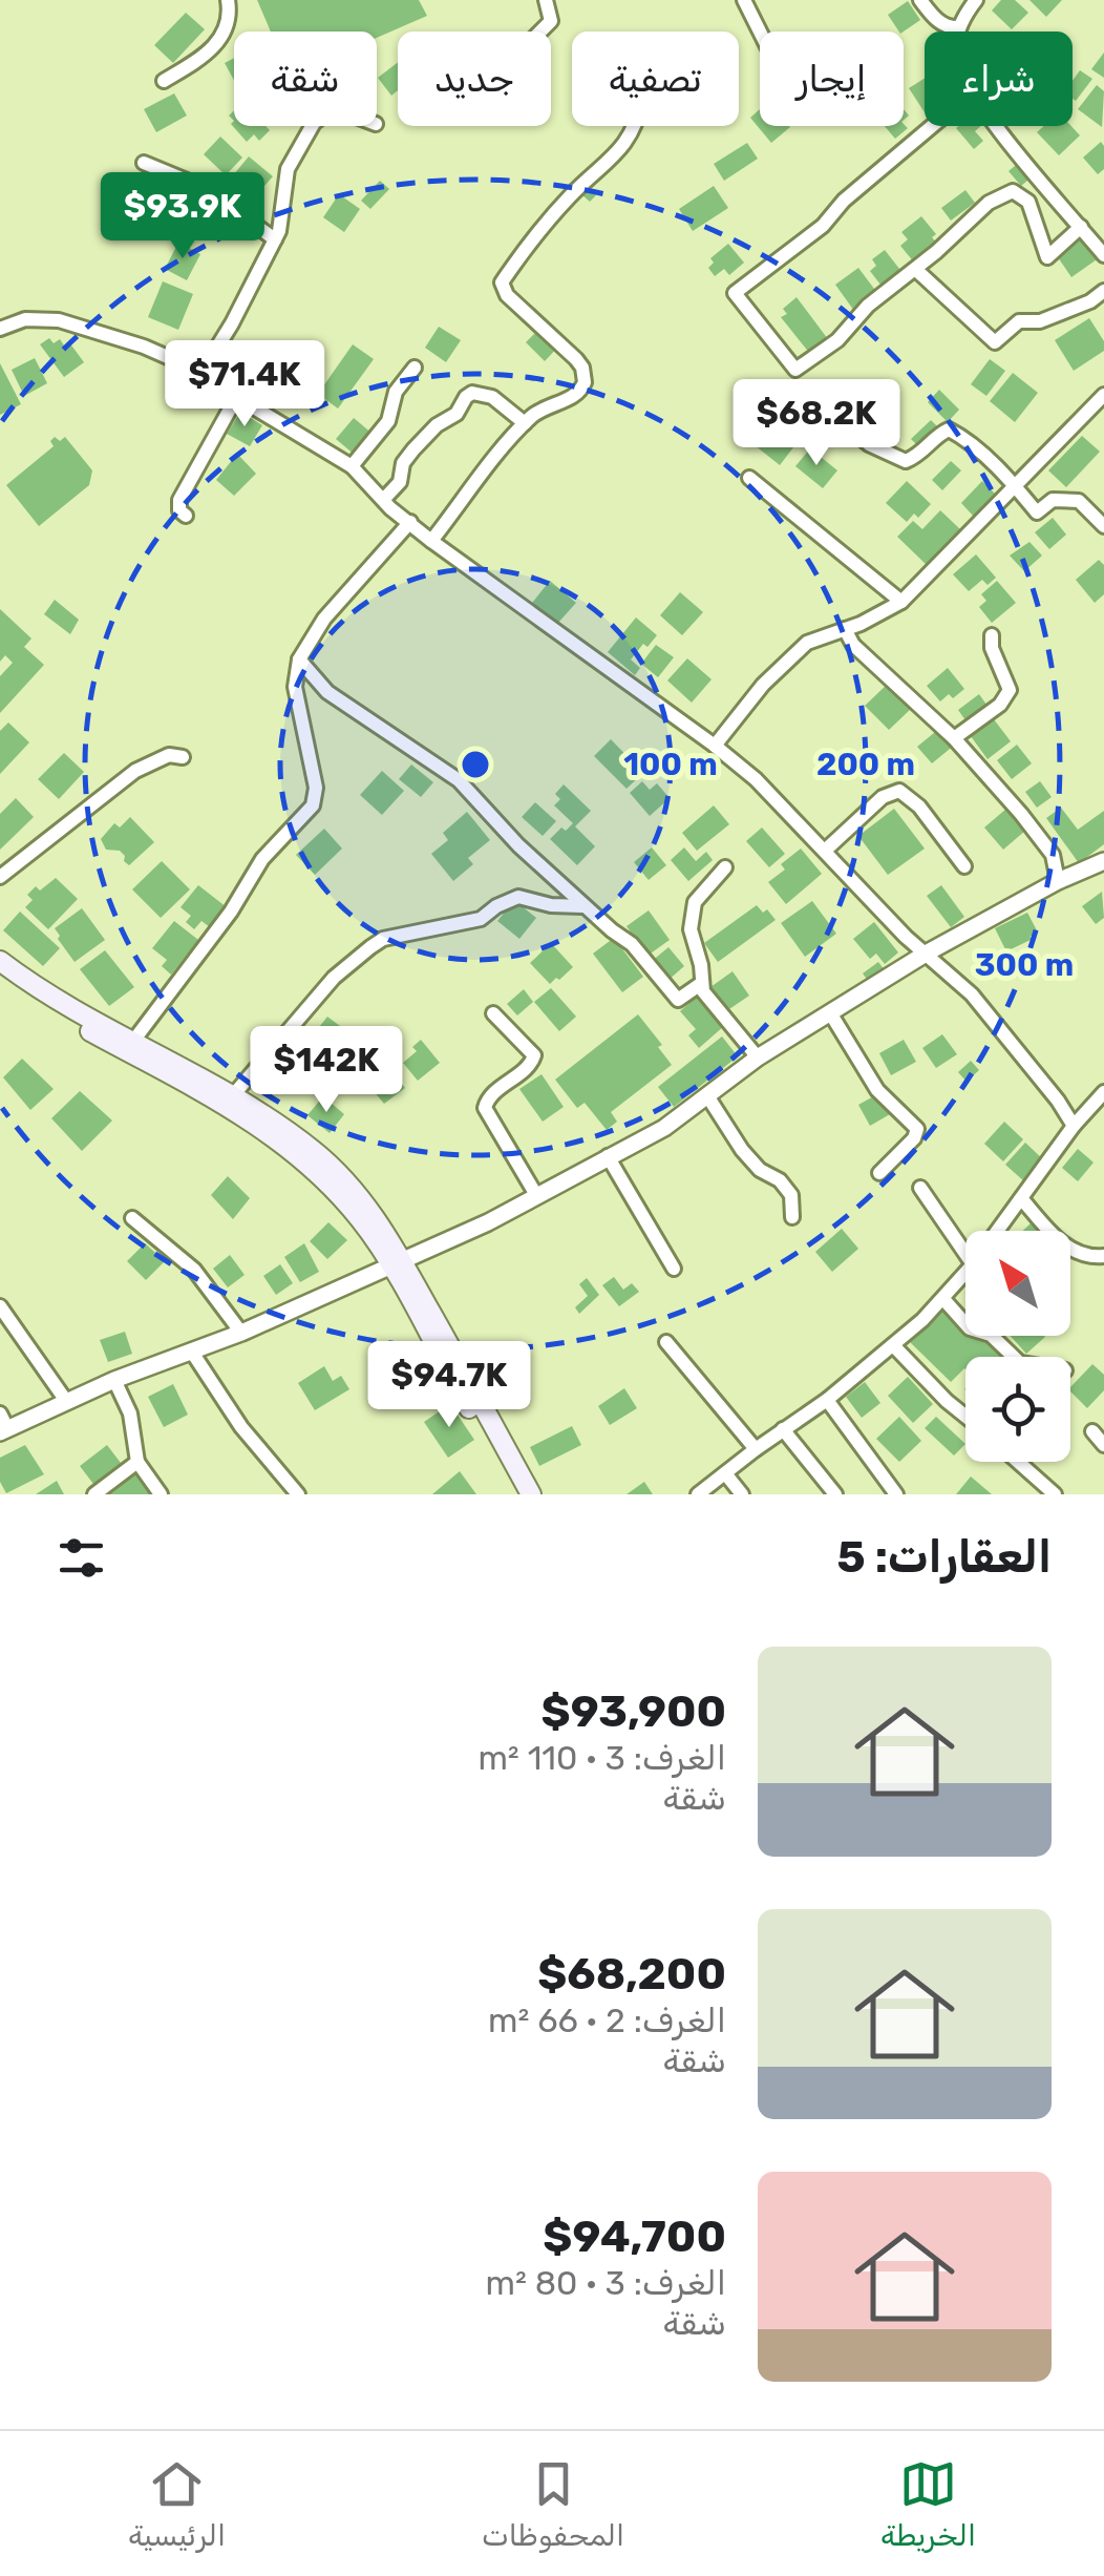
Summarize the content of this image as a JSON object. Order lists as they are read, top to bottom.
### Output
{
  "north": "top left",
  "page": {
    "chip": [
      "شراء",
      "إيجار",
      "تصفية",
      "جديد",
      "شقة"
    ],
    "price": [
      "$93.9K",
      "$71.4K",
      "$68.2K",
      "$142K",
      "$94.7K"
    ],
    "heading": "العقارات: 5",
    "list": [
      {
        "name": "$93,900",
        "note": "الغرف: 3 · 110 m² · شقة"
      },
      {
        "name": "$68,200",
        "note": "الغرف: 2 · 66 m² · شقة"
      },
      {
        "name": "$94,700",
        "note": "الغرف: 3 · 80 m² · شقة"
      }
    ],
    "tabs": ["الخريطة", "المحفوظات", "الرئيسية"]
  },
  "rings": ["100 m", "200 m", "300 m"]
}
